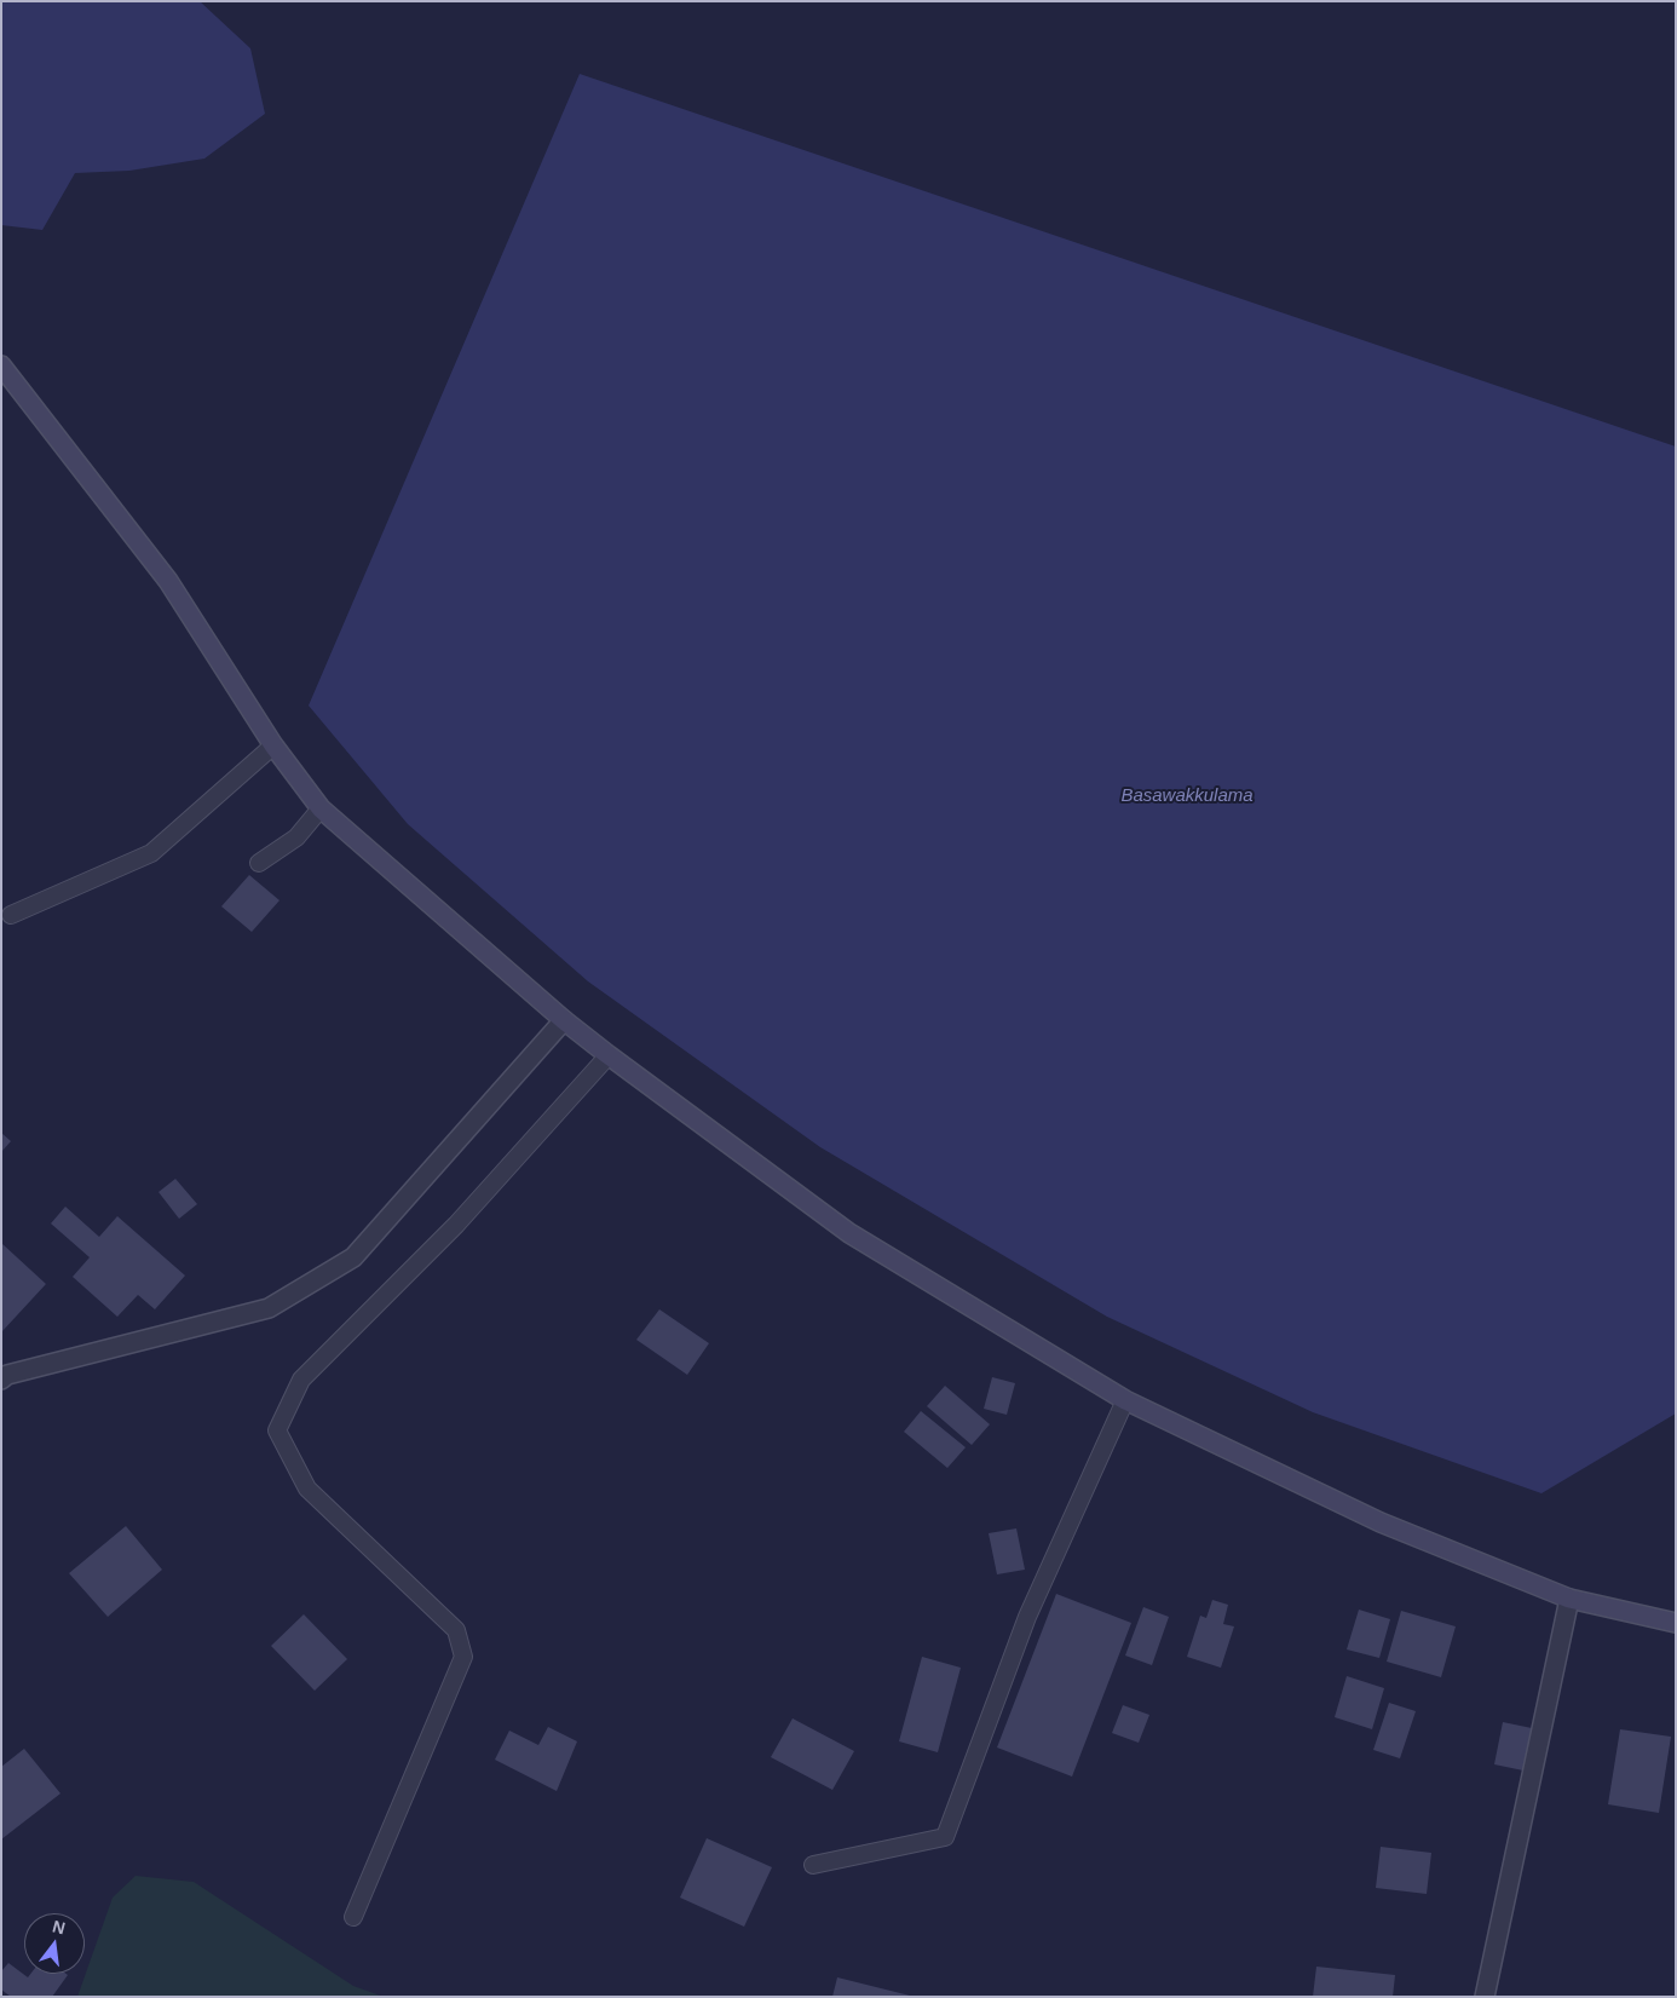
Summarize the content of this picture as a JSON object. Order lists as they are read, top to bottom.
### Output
{
  "water": ["Basawakkulama"],
  "north": "top"
}
